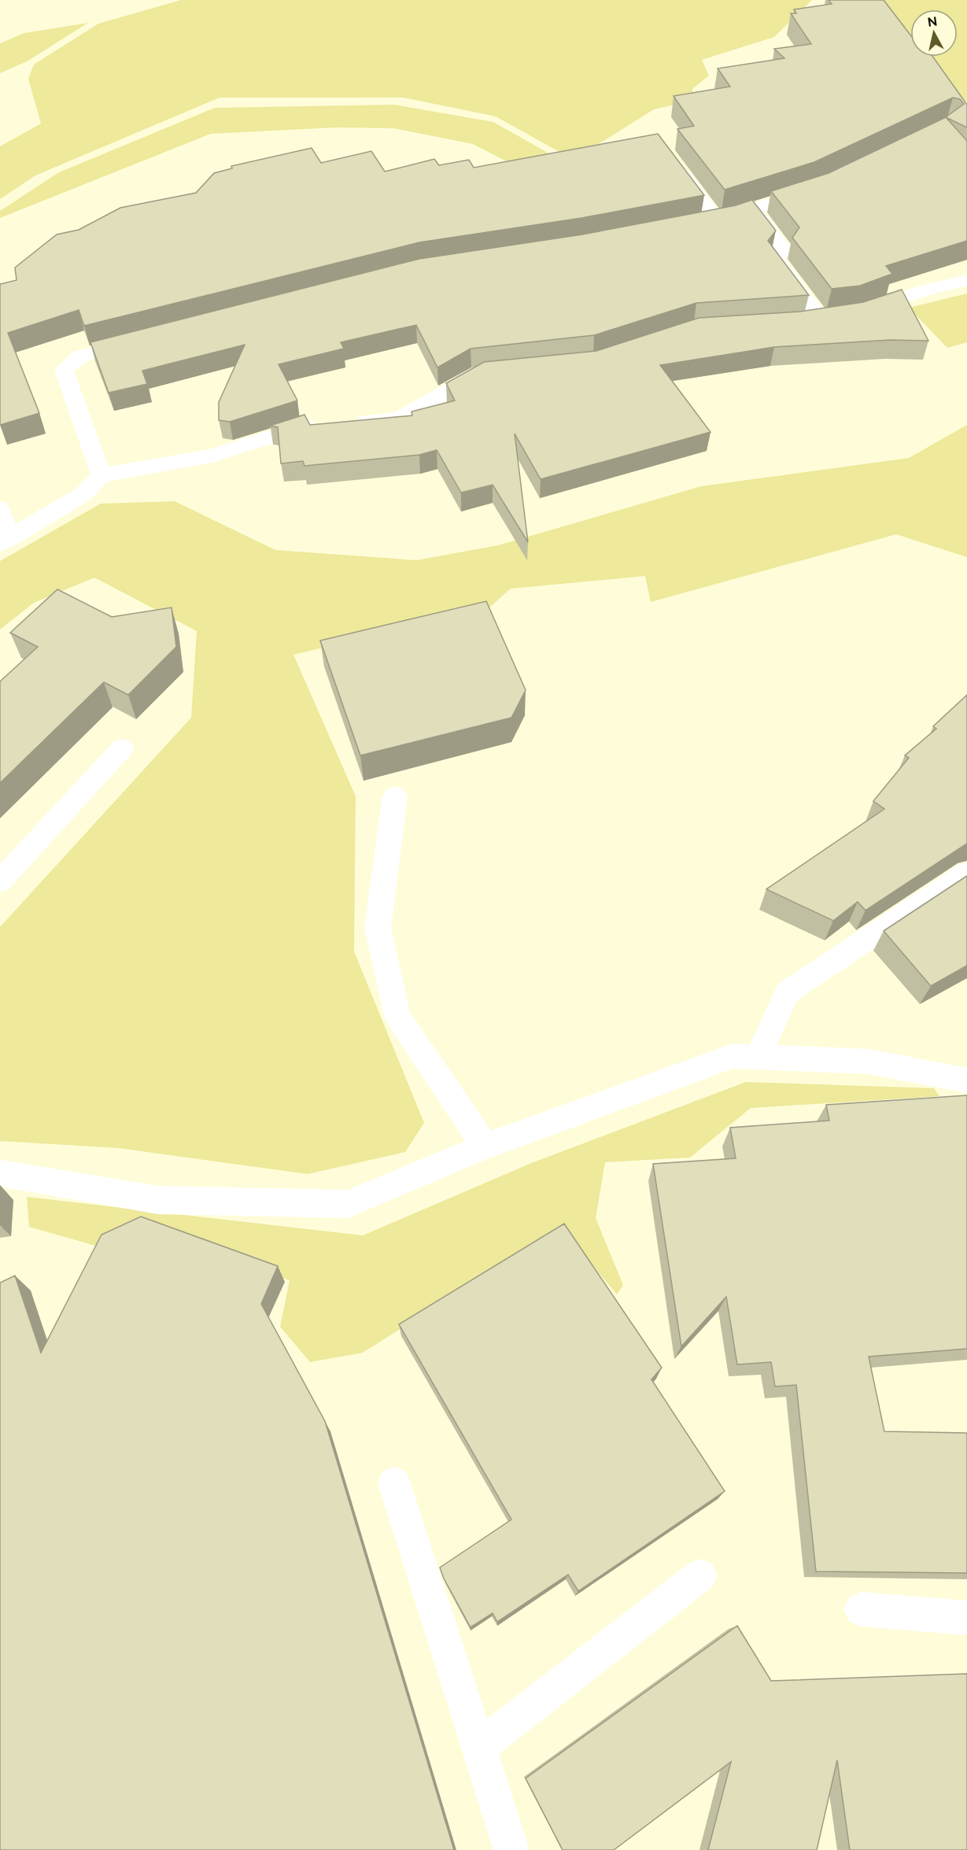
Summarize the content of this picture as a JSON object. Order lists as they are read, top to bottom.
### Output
{
  "north": "top"
}
